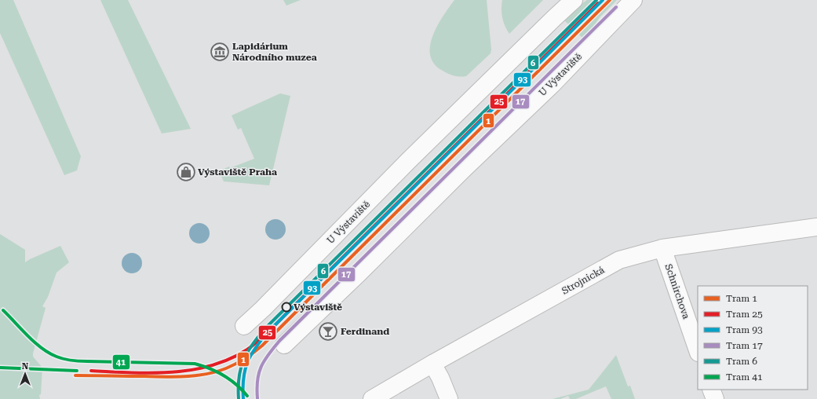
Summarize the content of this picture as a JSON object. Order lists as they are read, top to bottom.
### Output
{
  "streets": {
    "street": ["U Výstaviště", "Strojnická", "Schnirchova"]
  },
  "crossings": [
    ["Strojnická", "Schnirchova"]
  ],
  "places": {
    "museum": ["Lapidárium Národního muzea"],
    "shop": ["Výstaviště Praha"],
    "other": ["Výstaviště"],
    "bar": ["Ferdinand"]
  },
  "lines": [
    "tram line 1",
    "tram line 93",
    "tram line 6",
    "tram line 25",
    "tram line 17",
    "tram line 41"
  ],
  "legend": [
    "Tram 1",
    "Tram 25",
    "Tram 93",
    "Tram 17",
    "Tram 6",
    "Tram 41"
  ],
  "north": "top"
}
